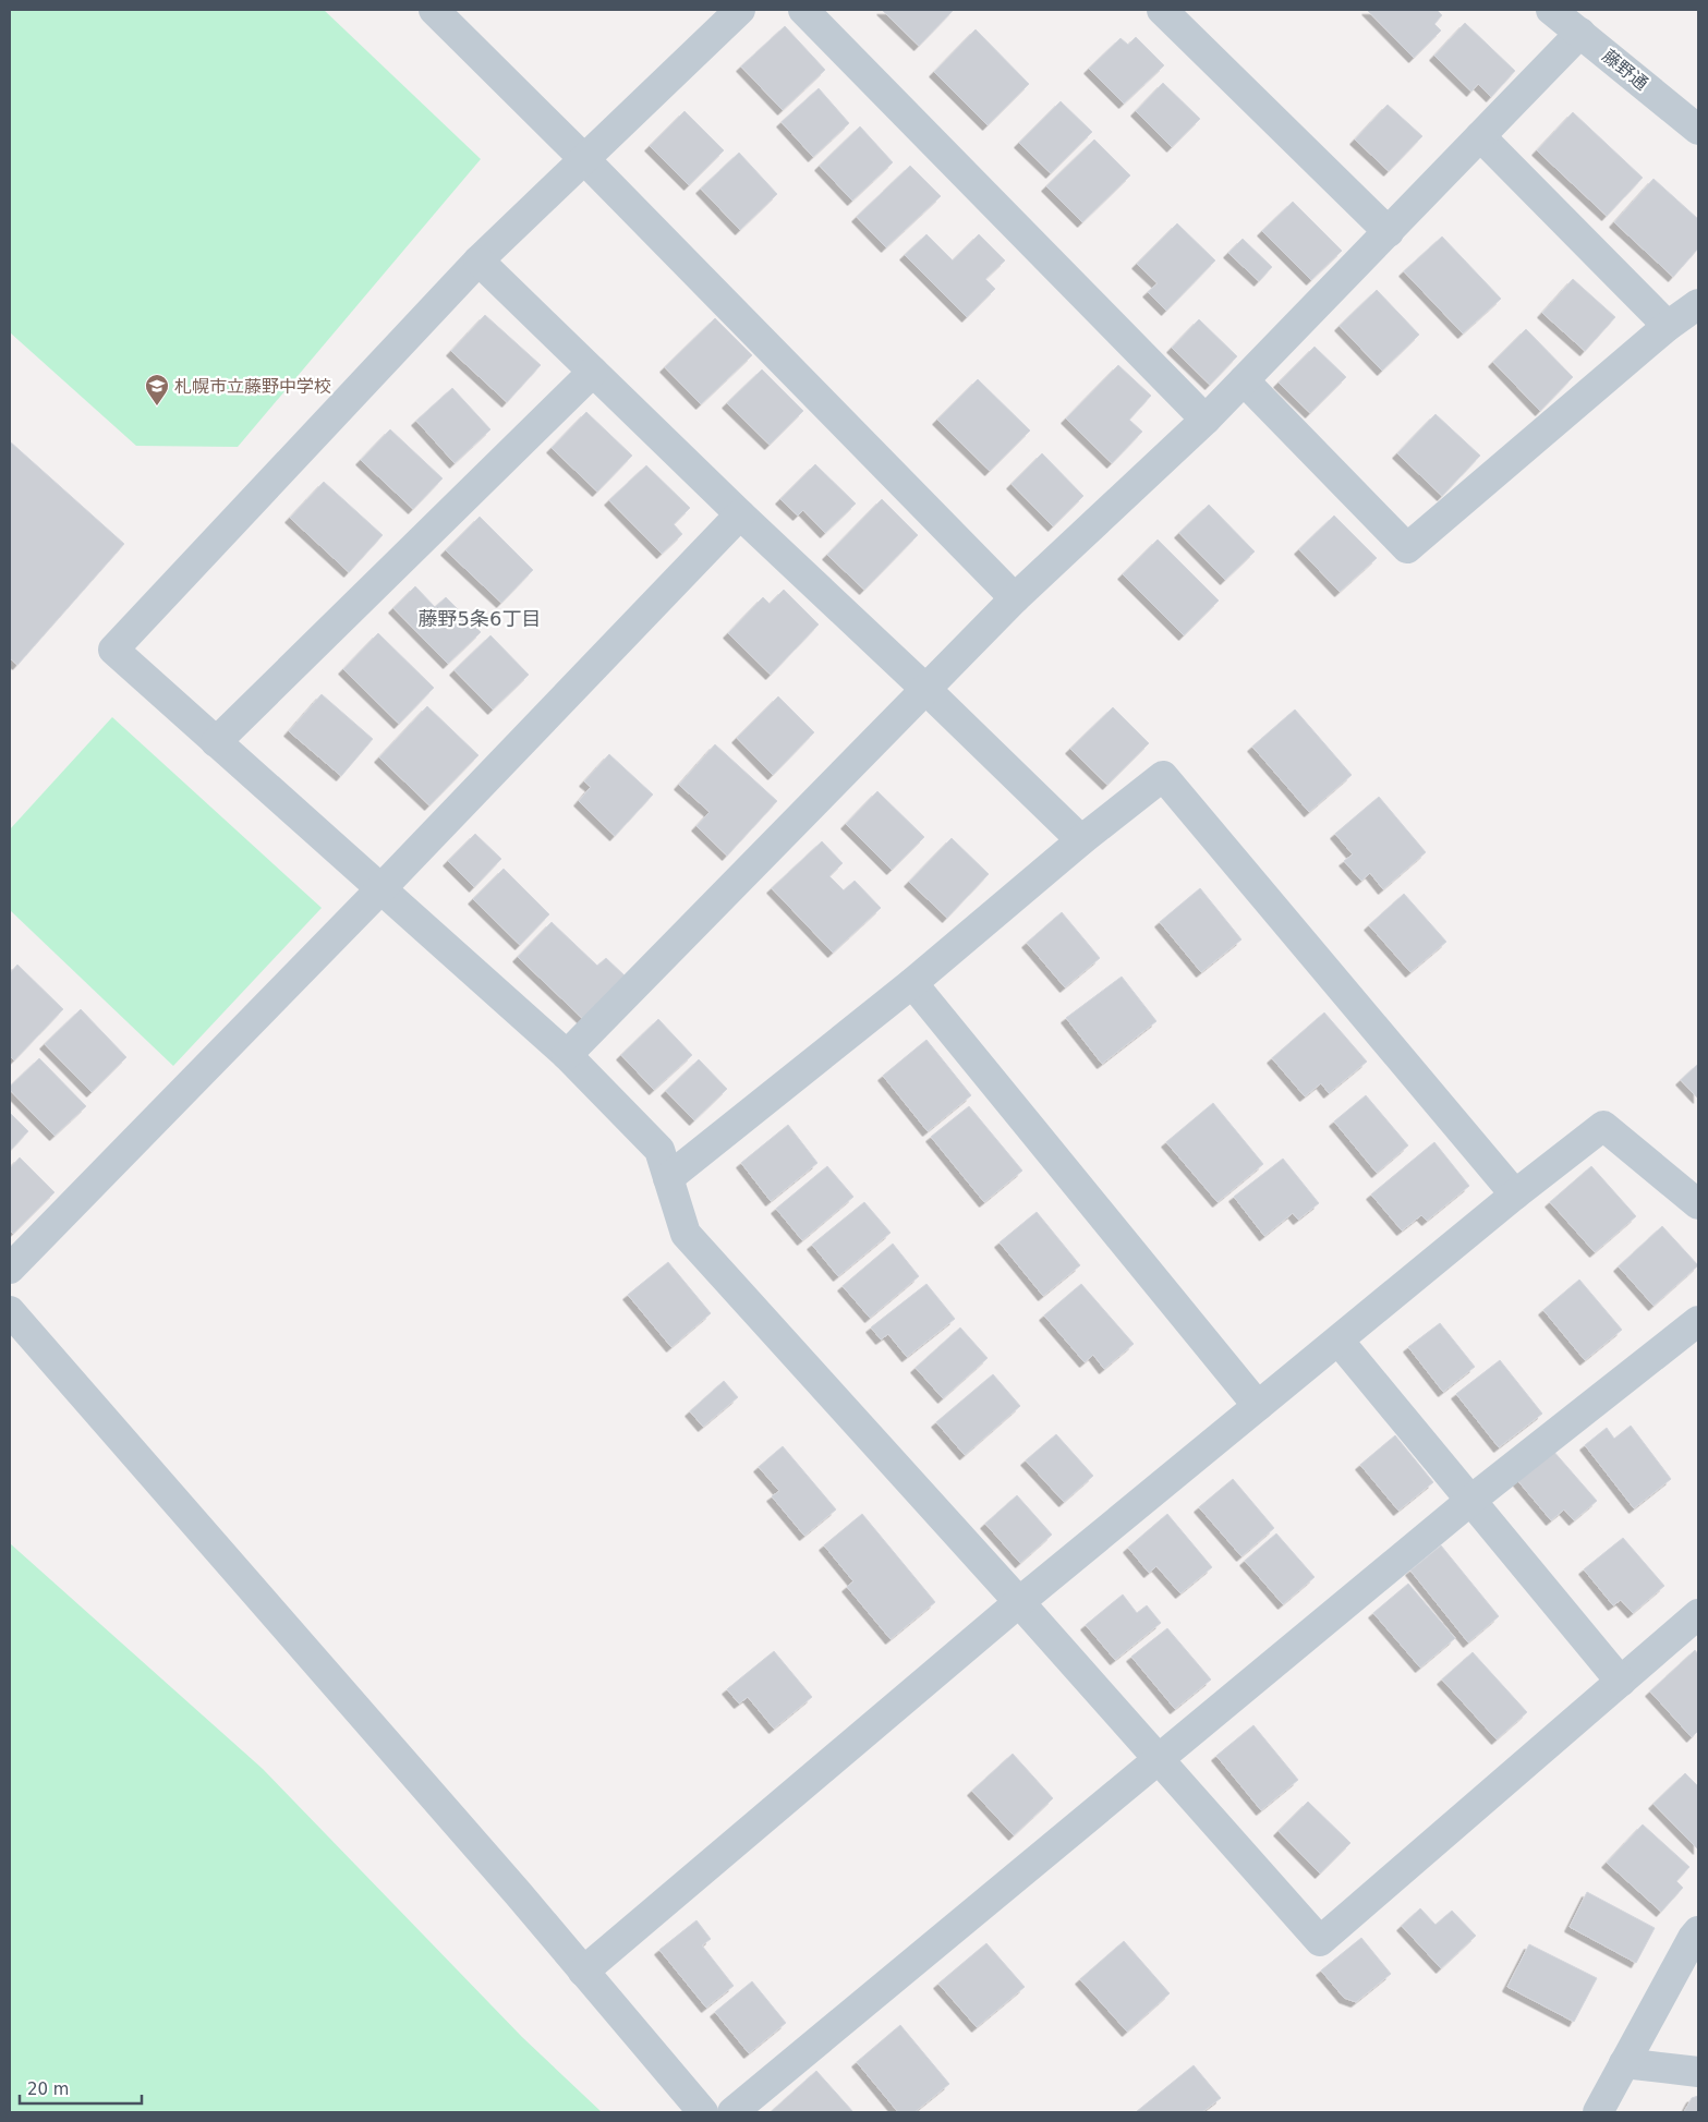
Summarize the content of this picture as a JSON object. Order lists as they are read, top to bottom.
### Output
{
  "streets": {
    "street": ["藤野通"]
  },
  "districts": ["藤野5条6丁目"],
  "places": {
    "school or university": ["札幌市立藤野中学校"]
  },
  "scale_bar": "20 m"
}
